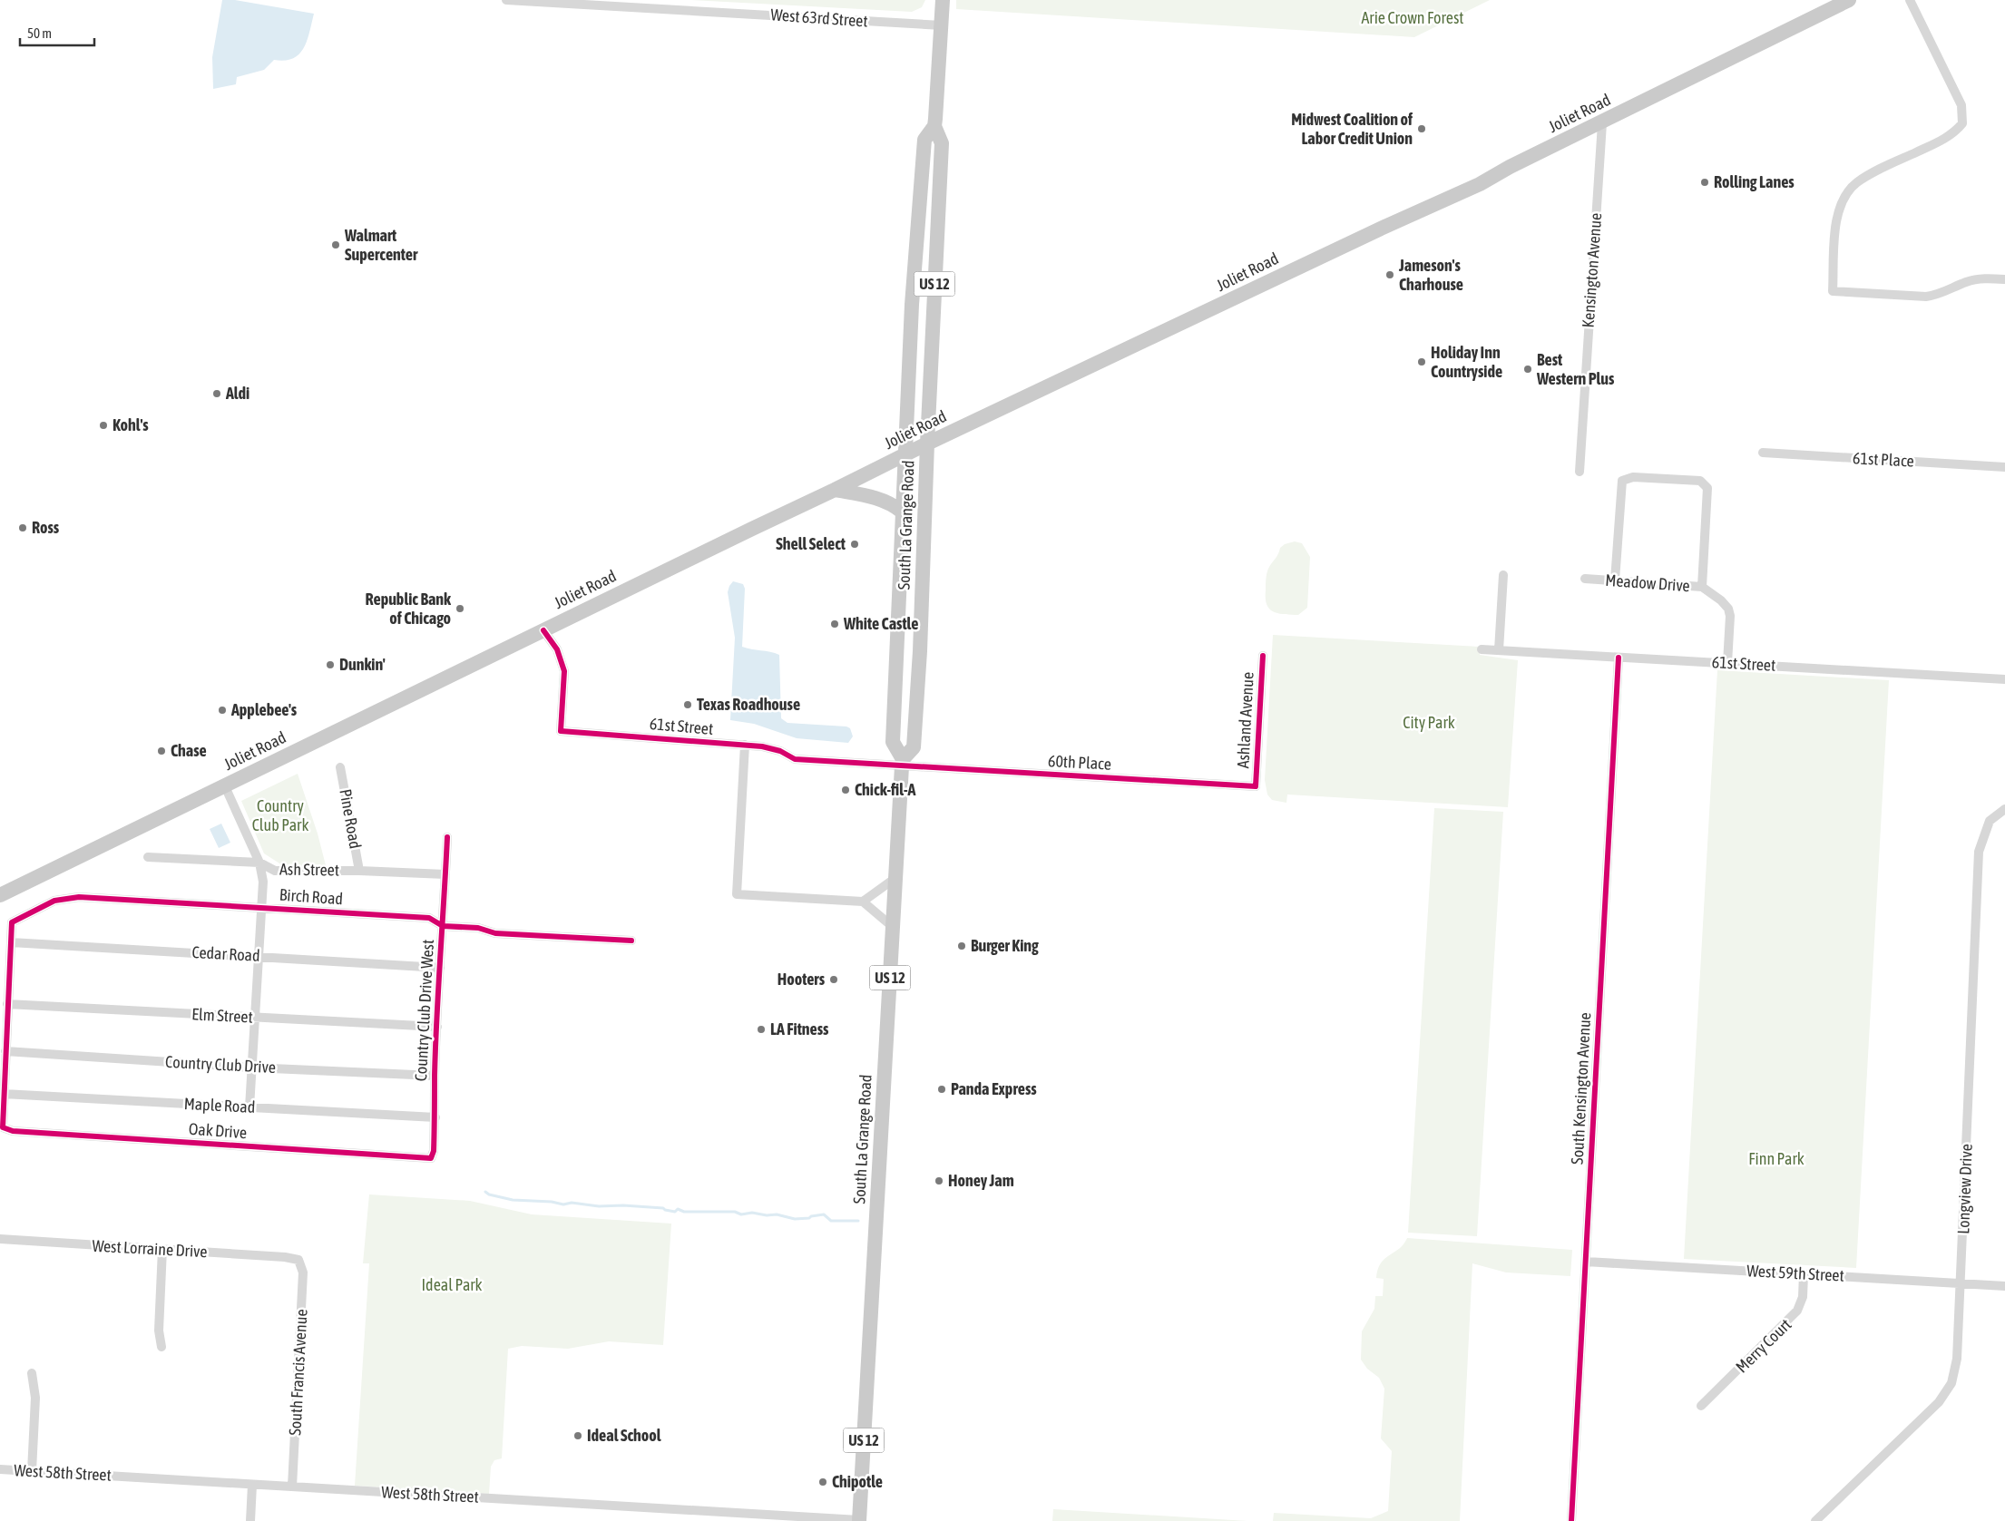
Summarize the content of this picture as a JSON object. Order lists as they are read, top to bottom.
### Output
{
  "streets": {
    "main road": ["Joliet Road", "US 12", "South La Grange Road"],
    "street": [
      "West 63rd Street",
      "Kensington Avenue",
      "61st Place",
      "Meadow Drive",
      "61st Street",
      "Ashland Avenue",
      "60th Place",
      "Pine Road",
      "Ash Street",
      "Birch Road",
      "Cedar Road",
      "Country Club Drive West",
      "Elm Street",
      "Country Club Drive",
      "South Kensington Avenue",
      "Maple Road",
      "Oak Drive",
      "Longview Drive",
      "West Lorraine Drive",
      "West 59th Street",
      "Merry Court",
      "South Francis Avenue",
      "West 58th Street"
    ]
  },
  "crossings": [
    ["West 63rd Street", "South La Grange Road"],
    ["Joliet Road", "Kensington Avenue"],
    ["Joliet Road", "South La Grange Road"],
    ["Joliet Road", "61st Street"],
    ["South La Grange Road", "61st Street"],
    ["South La Grange Road", "60th Place"],
    ["South La Grange Road", "West 58th Street"],
    ["Meadow Drive", "61st Street"],
    ["61st Street", "60th Place"],
    ["61st Street", "South Kensington Avenue"],
    ["Ashland Avenue", "60th Place"],
    ["Pine Road", "Ash Street"],
    ["Ash Street", "Country Club Drive West"],
    ["Birch Road", "Cedar Road"],
    ["Birch Road", "Country Club Drive West"],
    ["Cedar Road", "Country Club Drive West"],
    ["Country Club Drive West", "Elm Street"],
    ["Country Club Drive West", "Country Club Drive"],
    ["Country Club Drive West", "Maple Road"],
    ["Country Club Drive West", "Oak Drive"],
    ["South Kensington Avenue", "West 59th Street"],
    ["Maple Road", "Oak Drive"],
    ["Longview Drive", "West 59th Street"],
    ["West Lorraine Drive", "South Francis Avenue"],
    ["West 59th Street", "Merry Court"],
    ["South Francis Avenue", "West 58th Street"]
  ],
  "parks": [
    "Arie Crown Forest",
    "City Park",
    "Country Club Park",
    "Finn Park",
    "Ideal Park"
  ],
  "places": [
    "Midwest Coalition of Labor Credit Union",
    "Rolling Lanes",
    "Walmart Supercenter",
    "Jameson's Charhouse",
    "Holiday Inn Countryside",
    "Best Western Plus",
    "Aldi",
    "Kohl's",
    "Ross",
    "Shell Select",
    "Republic Bank of Chicago",
    "White Castle",
    "Dunkin'",
    "Texas Roadhouse",
    "Applebee's",
    "Chase",
    "Chick-fil-A",
    "Burger King",
    "Hooters",
    "LA Fitness",
    "Panda Express",
    "Honey Jam",
    "Ideal School",
    "Chipotle"
  ],
  "scale_bar": "50 m"
}
